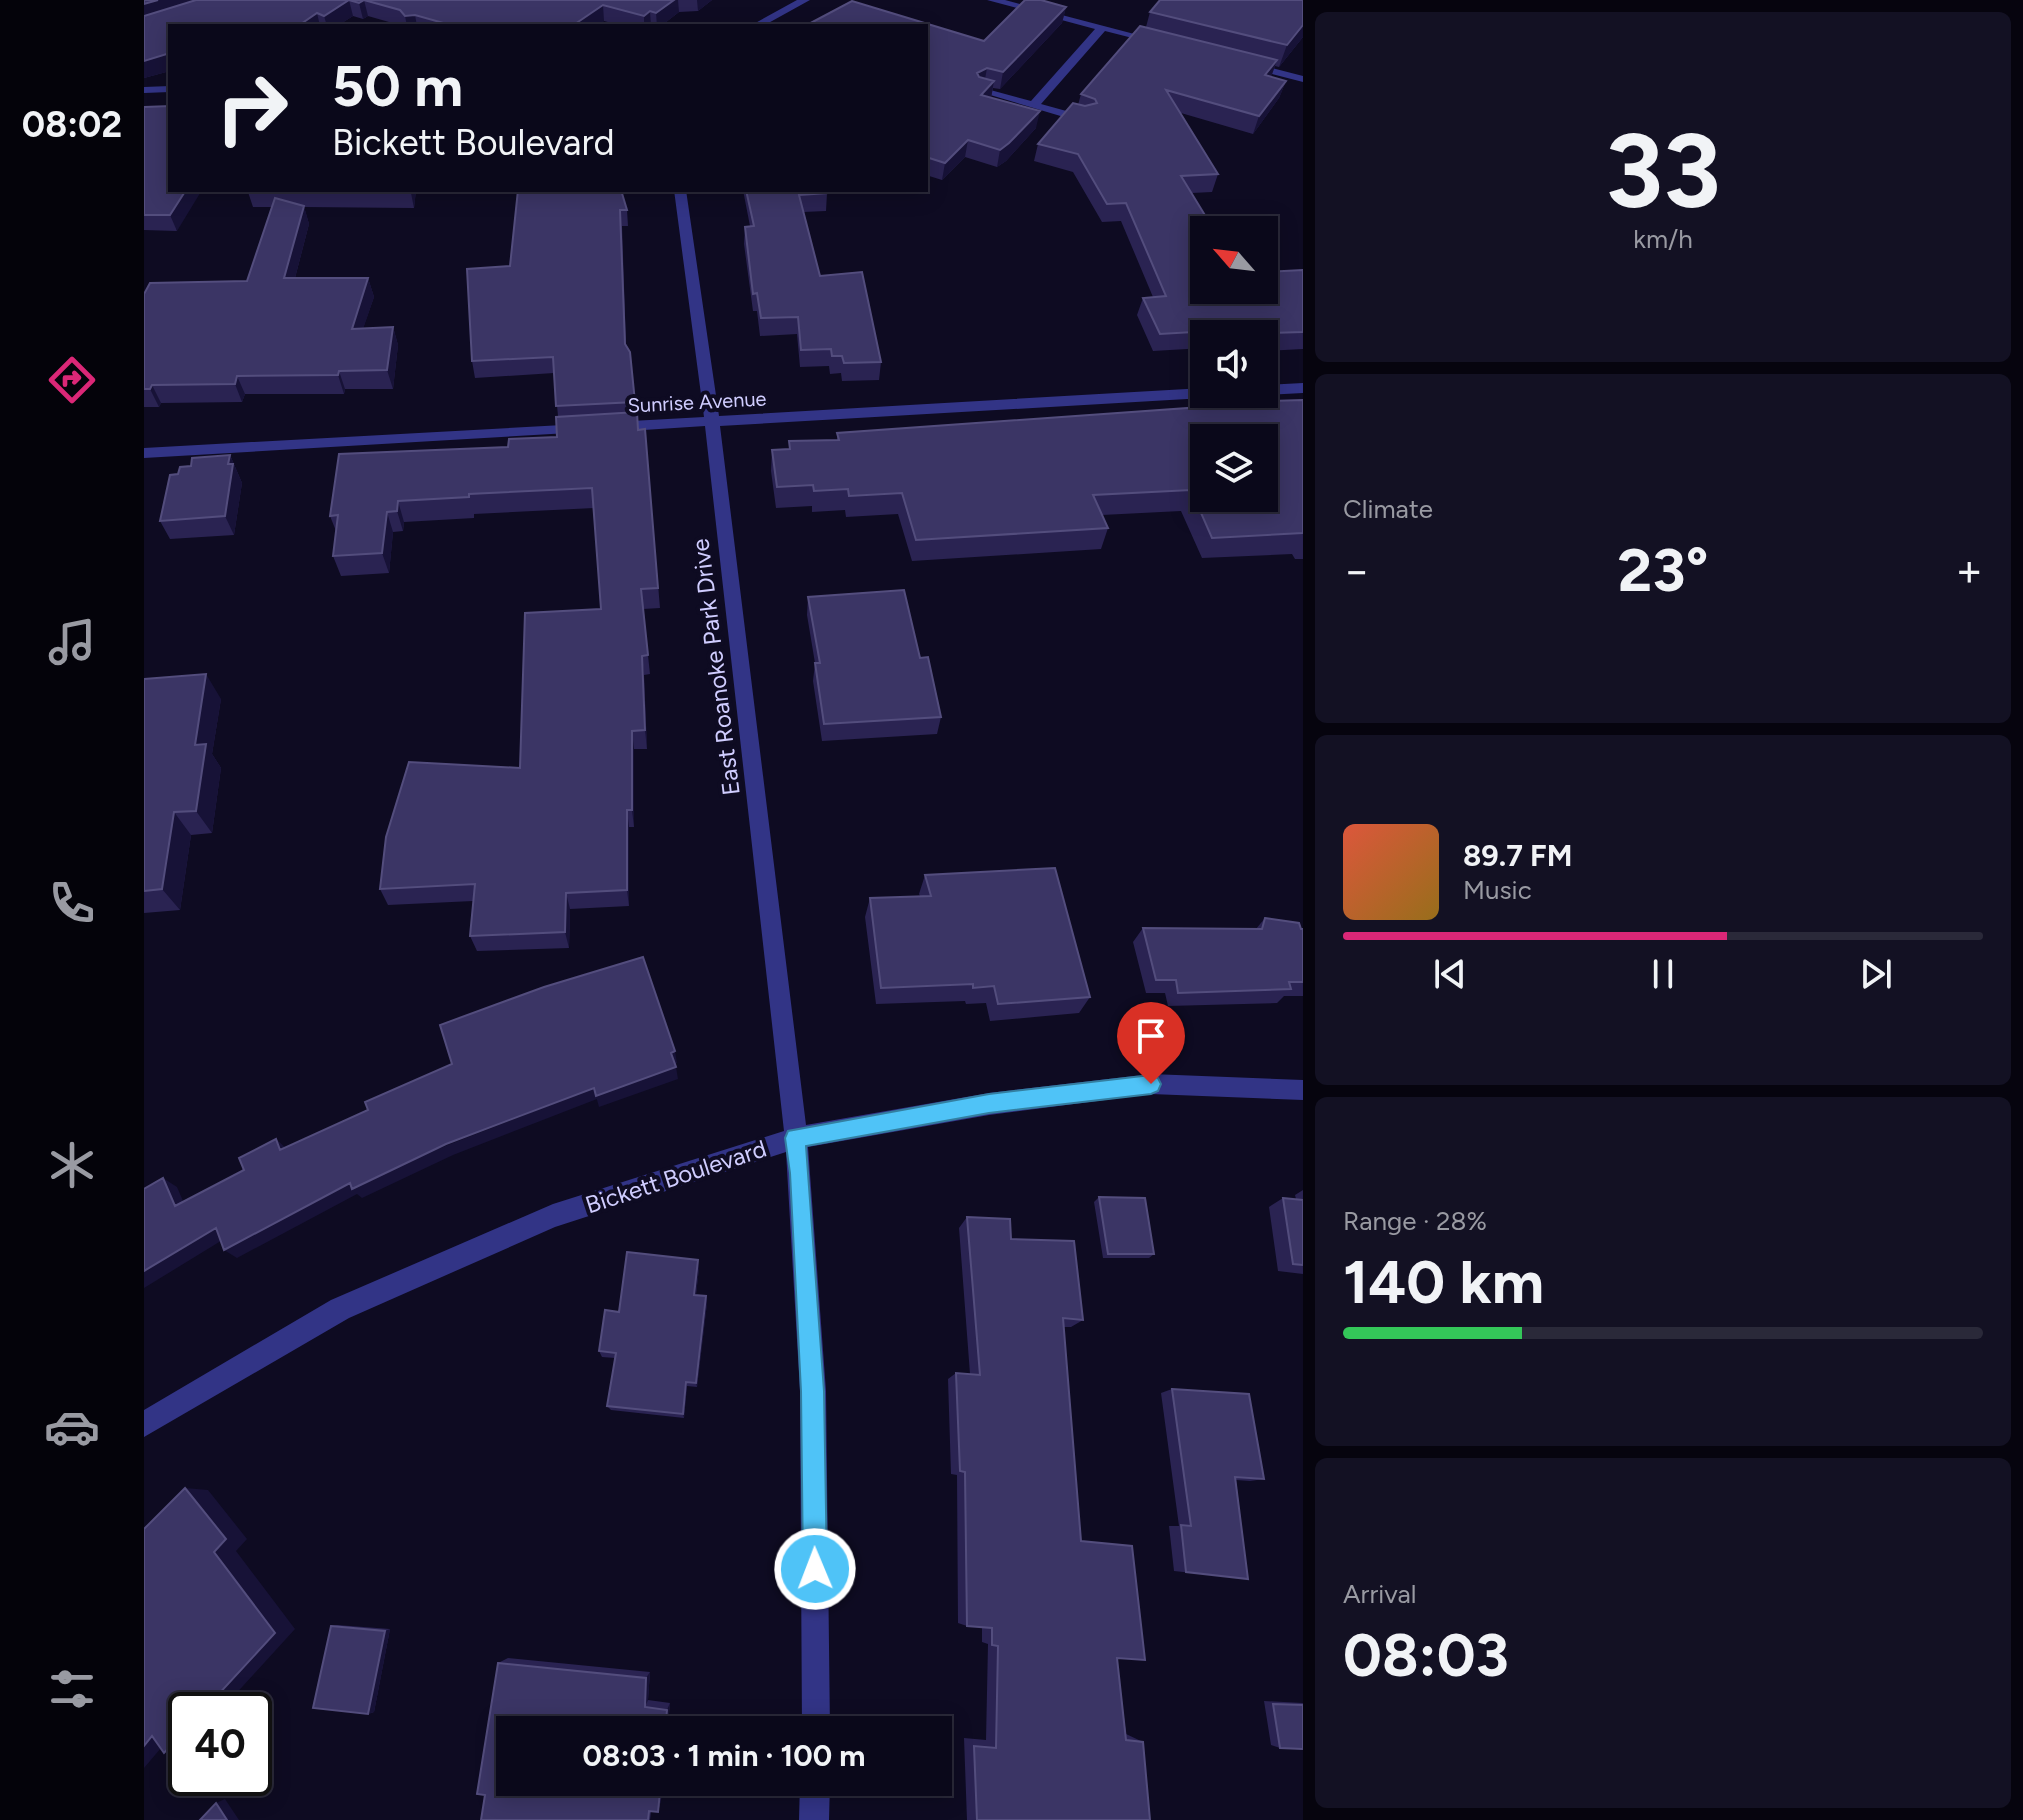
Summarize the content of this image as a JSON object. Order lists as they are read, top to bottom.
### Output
{
  "streets": {
    "street": ["Sunrise Avenue", "East Roanoke Park Drive", "Bickett Boulevard"]
  },
  "crossings": [
    ["Sunrise Avenue", "East Roanoke Park Drive"],
    ["East Roanoke Park Drive", "Bickett Boulevard"]
  ],
  "north": "top left",
  "page": {
    "tabs": "08:02",
    "tile": [
      ["33", "km/h"],
      "Climate",
      ["Range · 28%", "140 km"],
      ["Arrival", "08:03"]
    ],
    "turn": ["50 m", "Bickett Boulevard"],
    "heat": ["−", "23°", "+"],
    "song": ["89.7 FM", "Music"],
    "limit": "40",
    "trip": "08:03 · 1 min · 100 m"
  }
}
